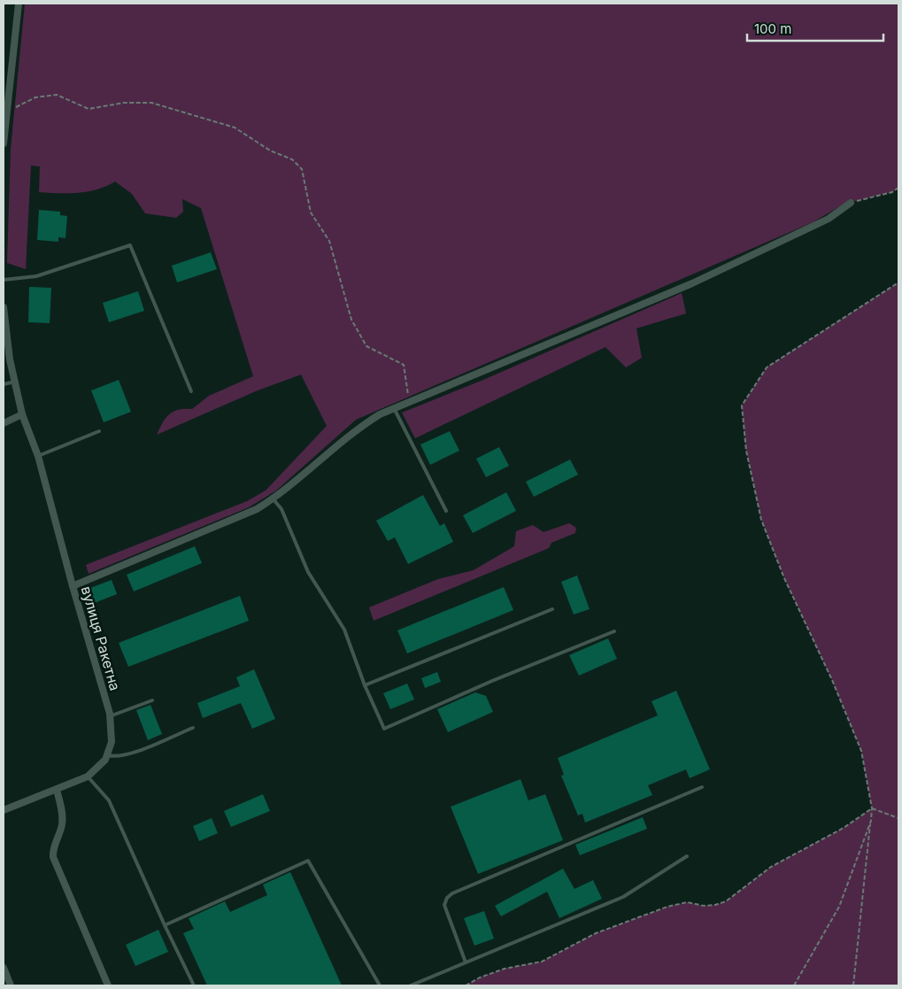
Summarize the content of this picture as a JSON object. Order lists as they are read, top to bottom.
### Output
{
  "streets": {
    "street": ["вулиця Ракетна"]
  },
  "scale_bar": "100 m"
}
